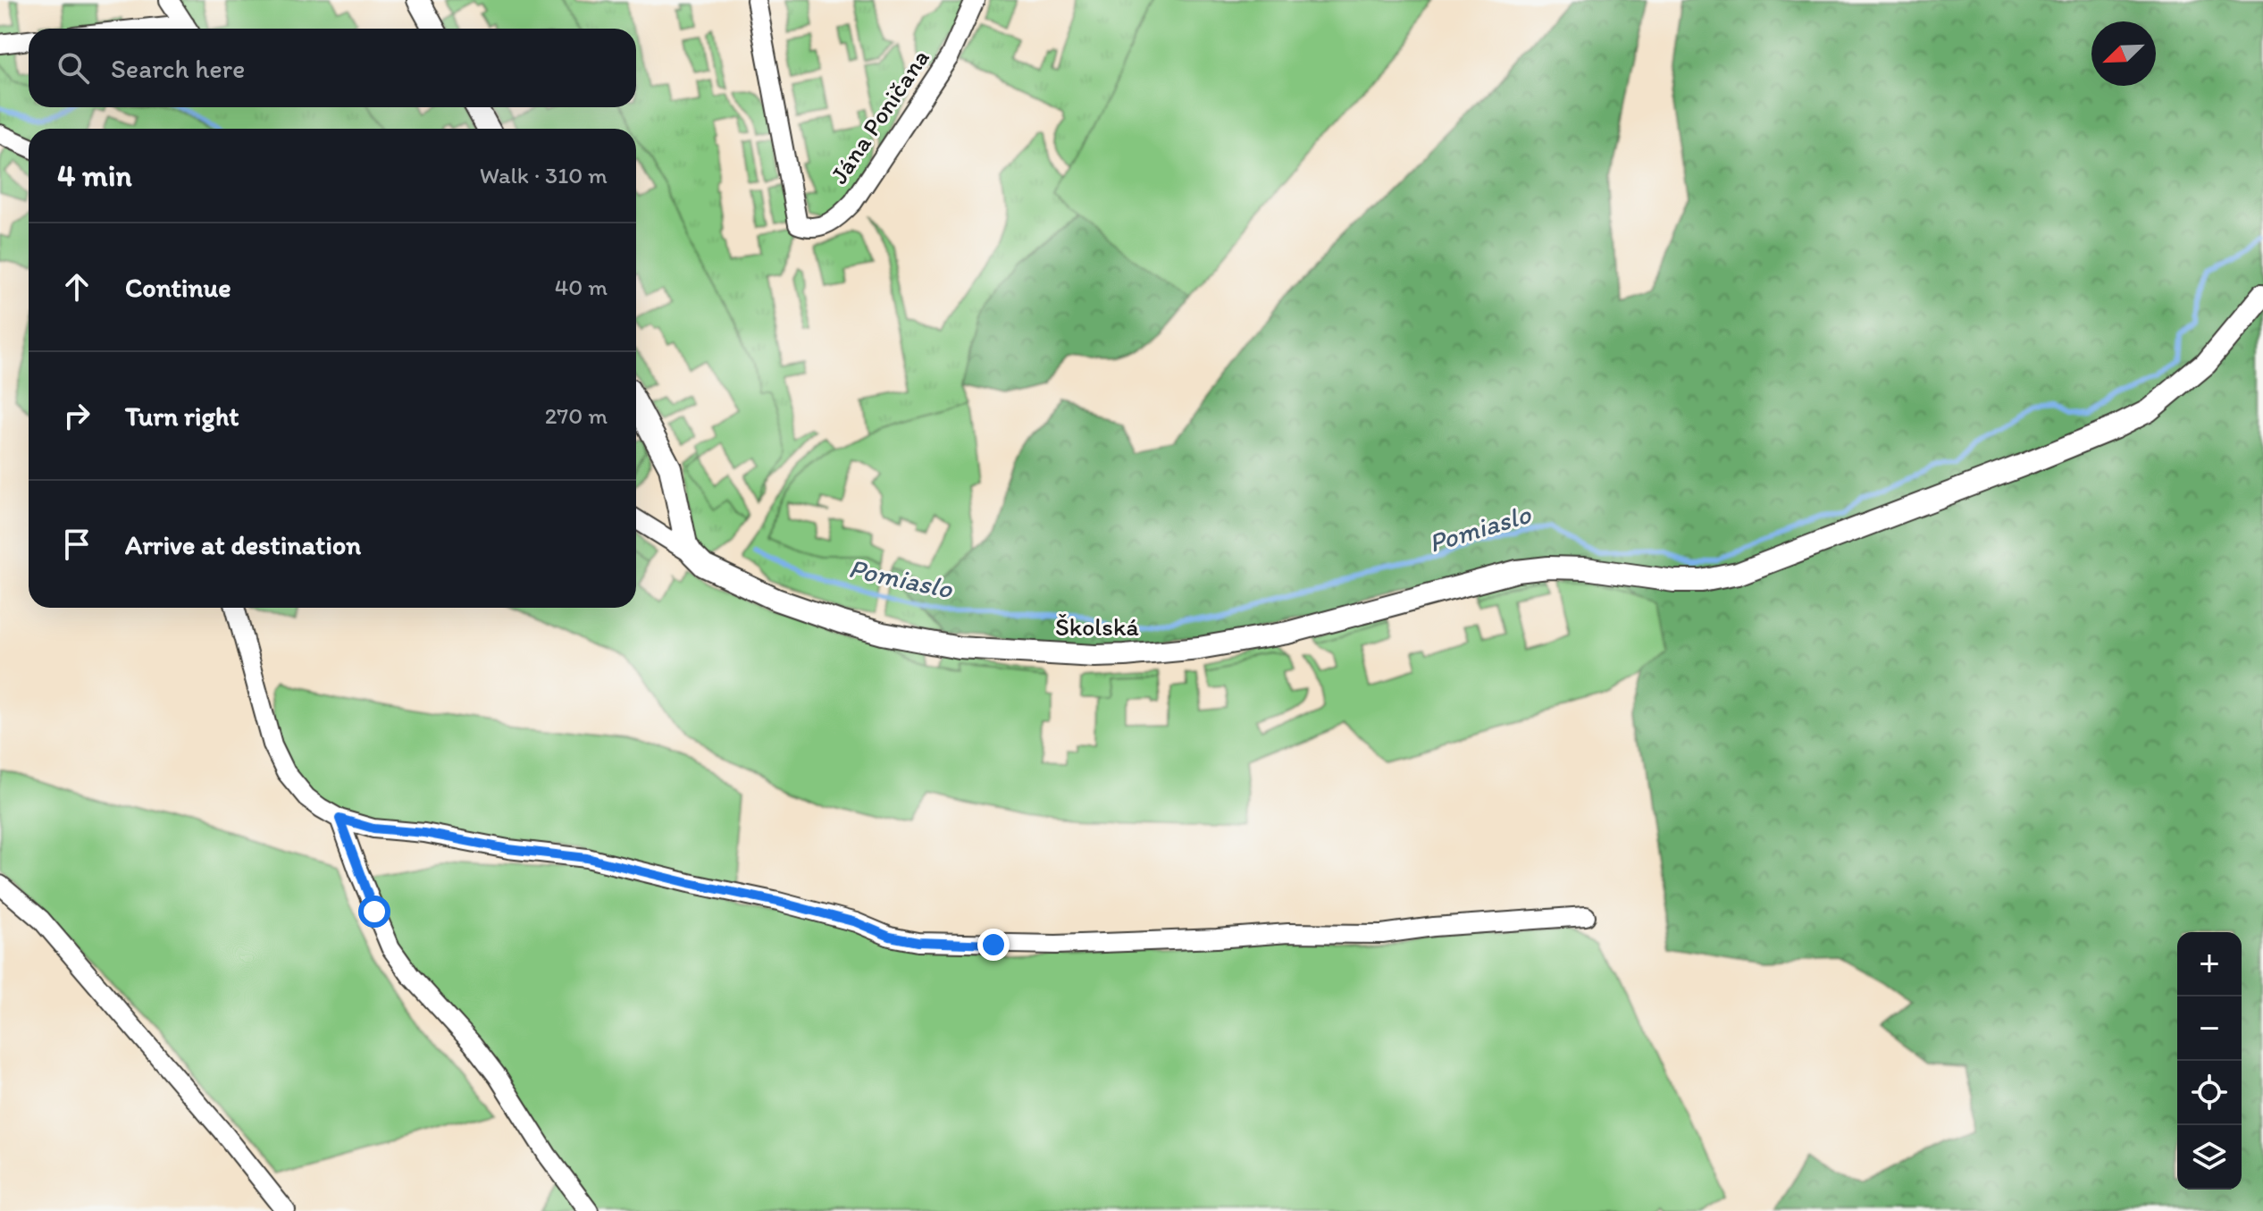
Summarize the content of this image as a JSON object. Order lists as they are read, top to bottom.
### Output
{
  "streets": {
    "street": ["Jána Poničana", "Školská"]
  },
  "water": ["Pomiaslo"],
  "north": "bottom left",
  "page": {
    "search": "Search here",
    "heading": ["4 min", "Walk · 310 m"],
    "list": [
      ["Continue", "40 m"],
      ["Turn right", "270 m"],
      "Arrive at destination"
    ],
    "map_buttons": ["+", "−"]
  }
}
